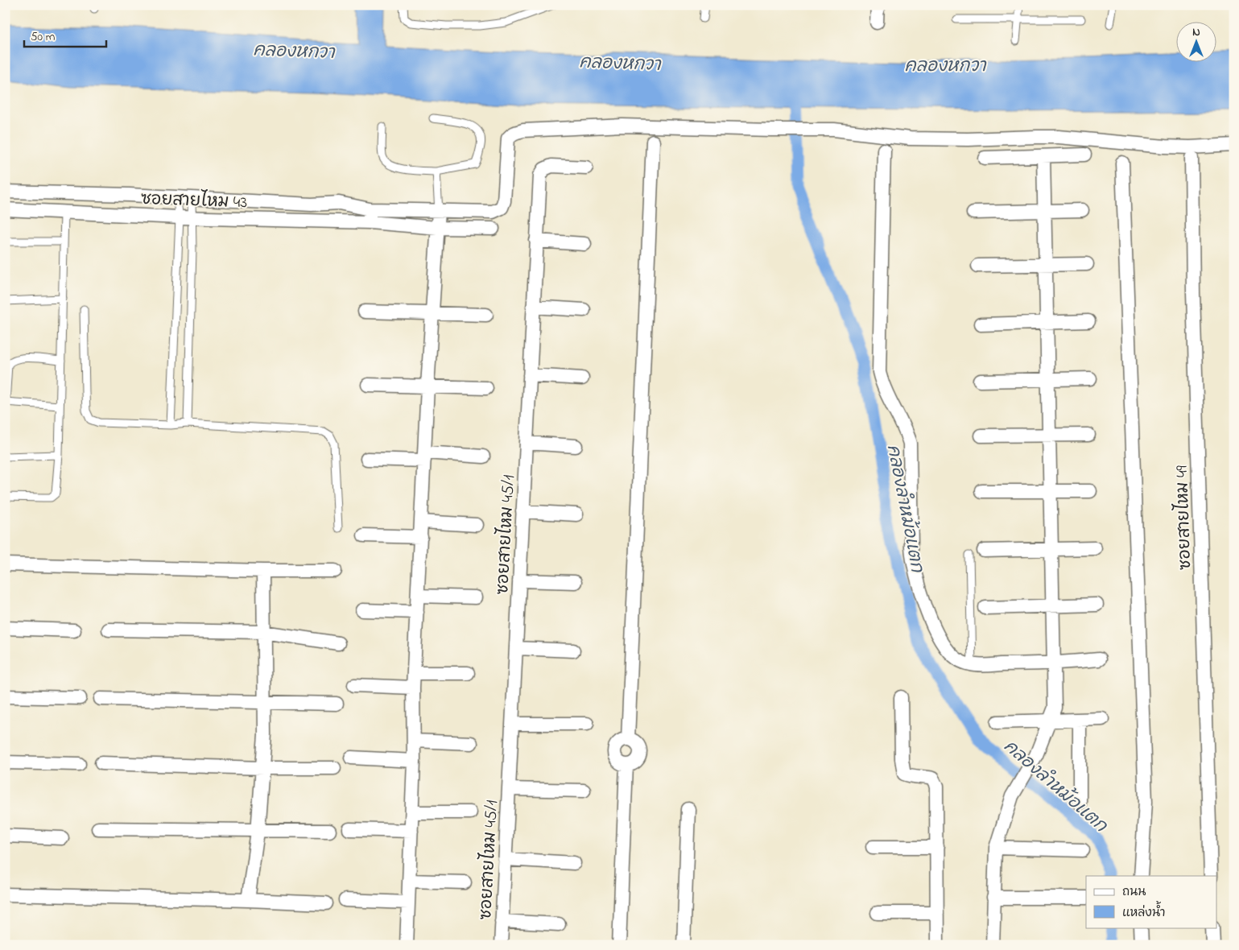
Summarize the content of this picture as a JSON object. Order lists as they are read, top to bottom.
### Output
{
  "streets": {
    "street": ["ซอยสายไหม 43", "ซอยสายไหม 49", "ซอยสายไหม 45/1"]
  },
  "water": ["คลองหกวา", "คลองลำหม้อแตก"],
  "legend": ["ถนน", "แหล่งน้ำ"],
  "scale_bar": "50 m",
  "north": "top"
}
